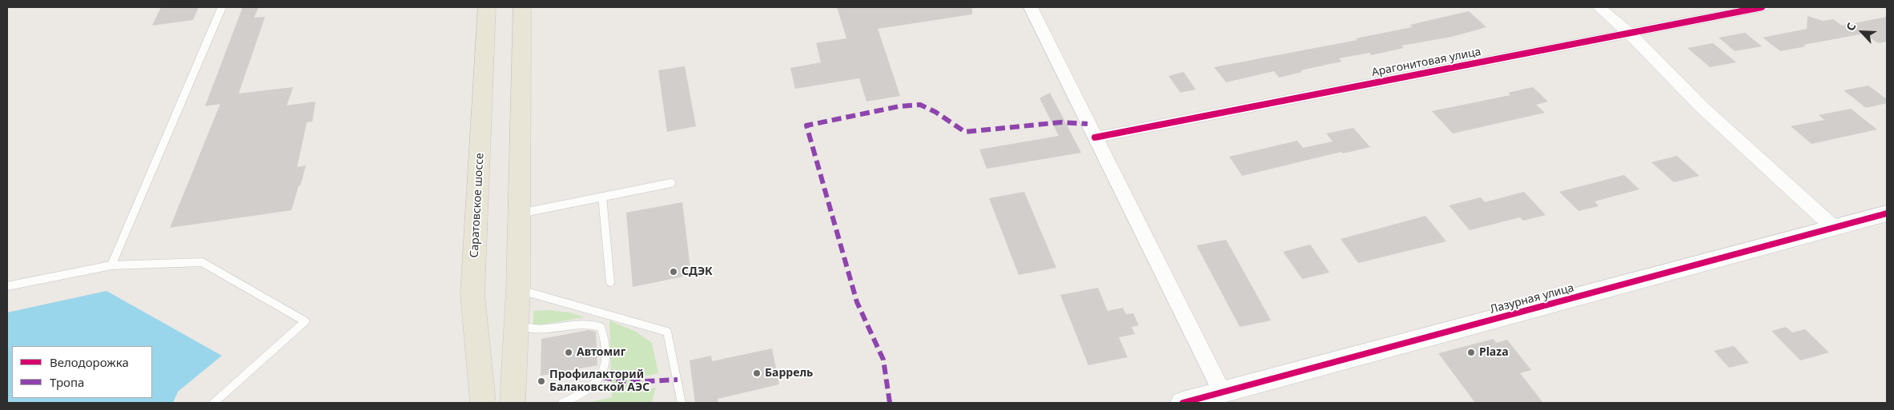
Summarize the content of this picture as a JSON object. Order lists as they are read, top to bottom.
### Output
{
  "streets": {
    "main road": ["Саратовское шоссе"],
    "street": ["Арагонитовая улица", "Лазурная улица"]
  },
  "places": [
    "СДЭК",
    "Автомиг",
    "Plaza",
    "Баррель",
    "Профилакторий Балаковской АЭС"
  ],
  "legend": ["Велодорожка", "Тропа"],
  "north": "top left"
}
